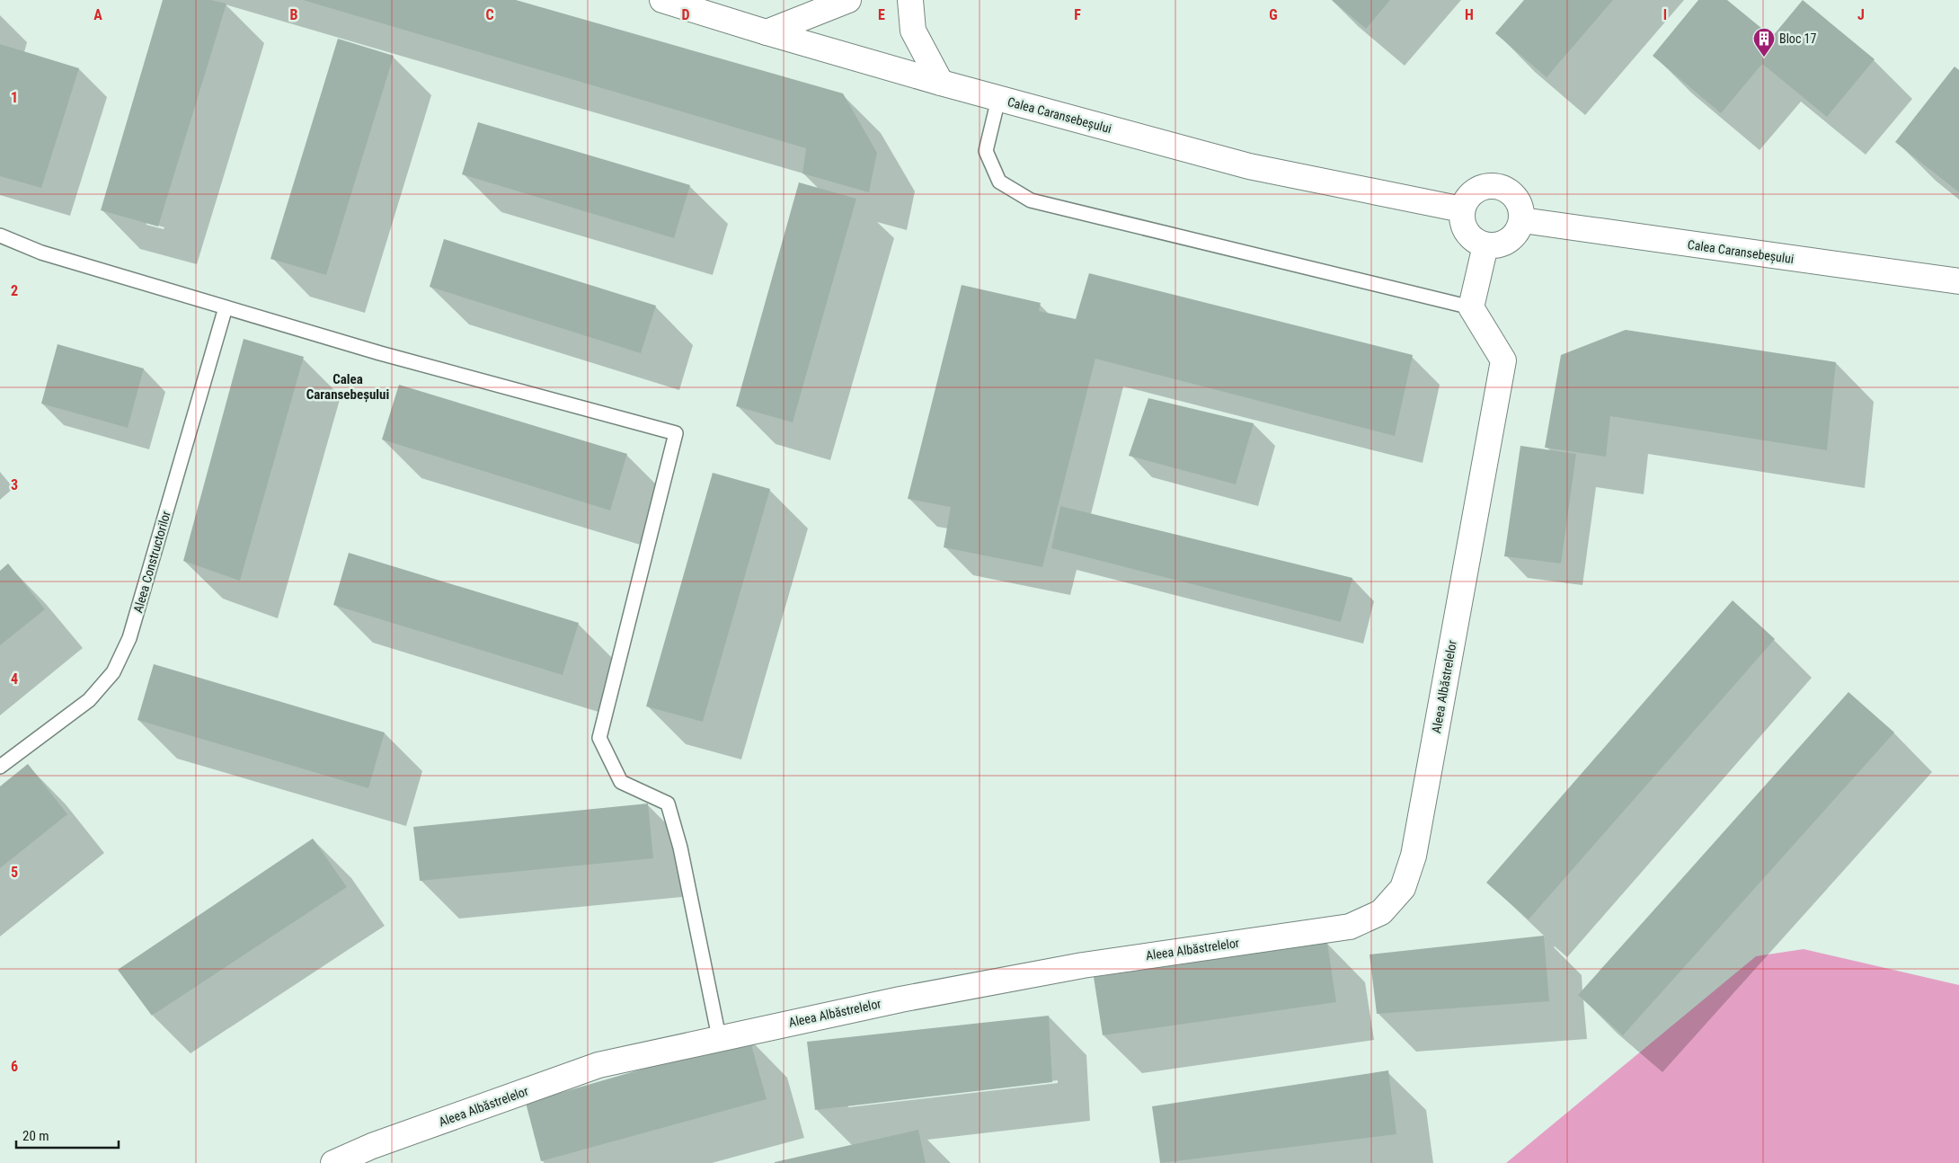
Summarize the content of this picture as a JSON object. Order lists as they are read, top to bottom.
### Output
{
  "streets": {
    "street": ["Calea Caransebeșului", "Aleea Albăstrelelor"],
    "lane": ["Aleea Constructorilor"]
  },
  "districts": ["Calea Caransebeșului"],
  "places": {
    "building": ["Bloc 17"]
  },
  "scale_bar": "20 m",
  "grid": {
    "columns": [
      "A",
      "B",
      "C",
      "D",
      "E",
      "F",
      "G",
      "H",
      "I",
      "J"
    ],
    "rows": [
      "1",
      "2",
      "3",
      "4",
      "5",
      "6"
    ]
  }
}
